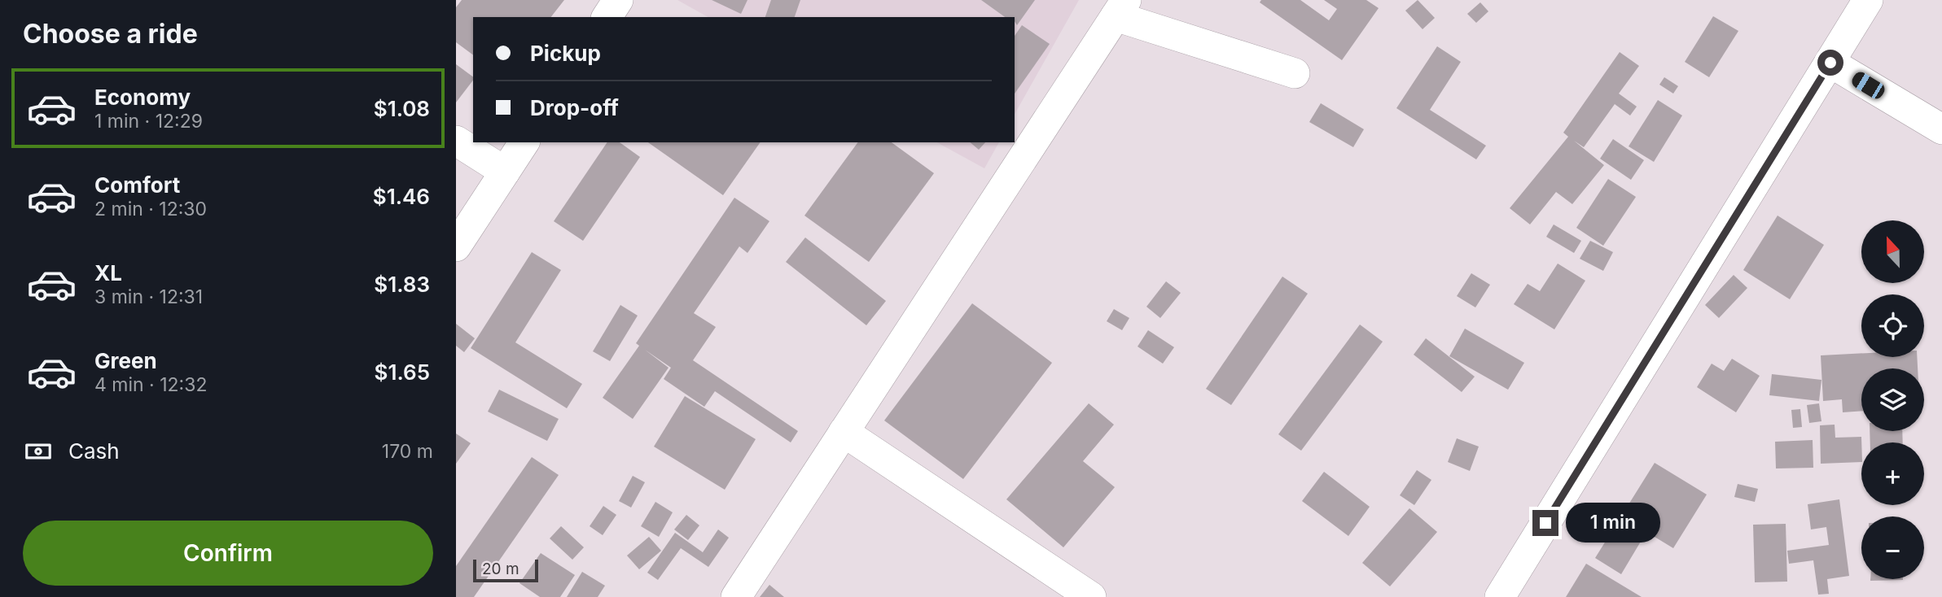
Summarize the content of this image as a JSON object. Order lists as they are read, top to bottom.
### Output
{
  "scale_bar": "20 m",
  "north": "top",
  "page": {
    "heading": "Choose a ride",
    "banner": ["Pickup", "Drop-off"],
    "list": [
      {
        "name": "Economy",
        "note": "1 min · 12:29",
        "value": "$1.08"
      },
      {
        "name": "Comfort",
        "note": "2 min · 12:30",
        "value": "$1.46"
      },
      {
        "name": "XL",
        "note": "3 min · 12:31",
        "value": "$1.83"
      },
      {
        "name": "Green",
        "note": "4 min · 12:32",
        "value": "$1.65"
      }
    ],
    "map_buttons": ["+", "−"],
    "pay": ["Cash", "170 m"],
    "bubble": "1 min",
    "buttons": "Confirm",
    "scale": "20 m"
  }
}
